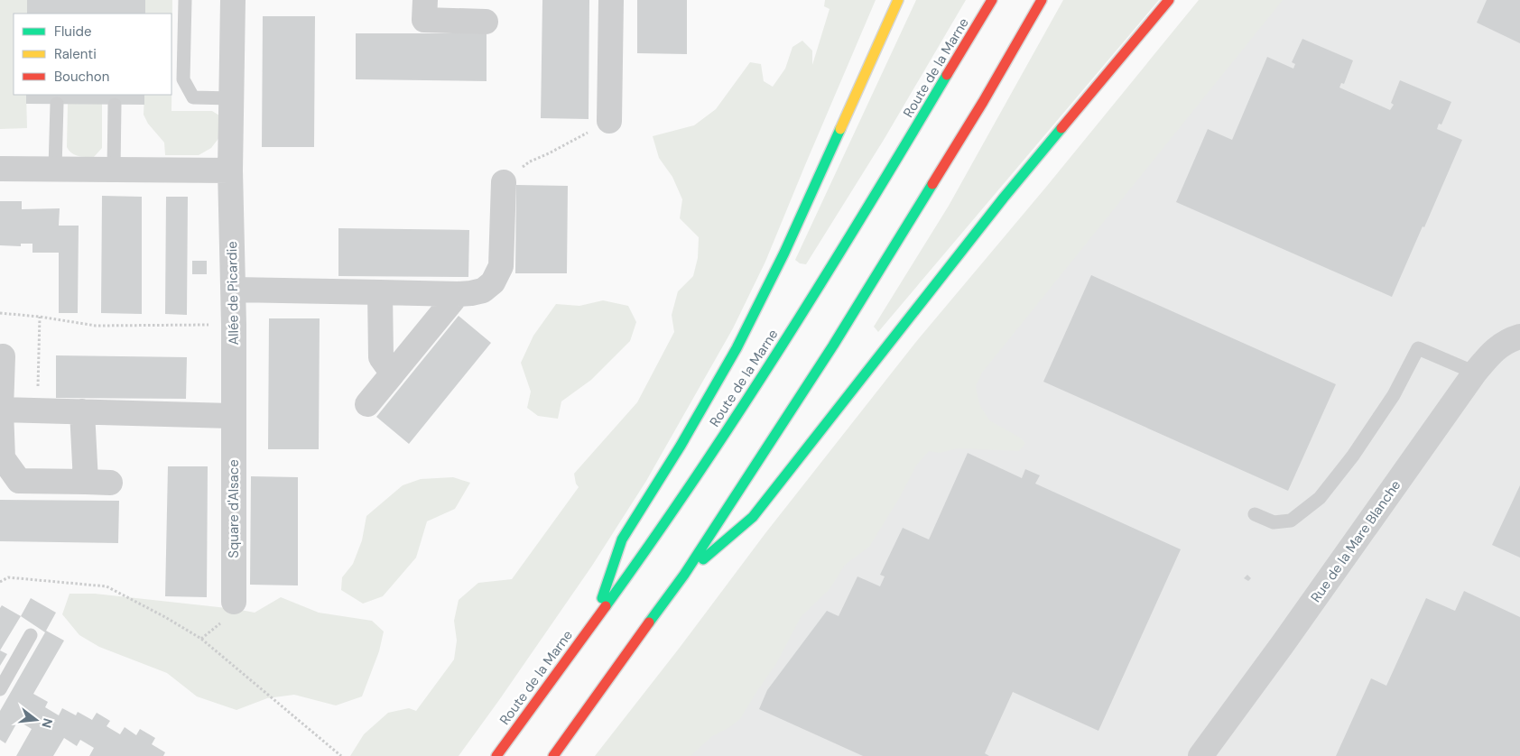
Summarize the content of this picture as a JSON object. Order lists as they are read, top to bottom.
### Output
{
  "streets": {
    "highway": ["Route de la Marne"],
    "street": ["Allée de Picardie", "Square d'Alsace", "Rue de la Mare Blanche"]
  },
  "crossings": [
    ["Allée de Picardie", "Square d'Alsace"]
  ],
  "legend": ["Fluide", "Ralenti", "Bouchon"],
  "north": "right"
}
